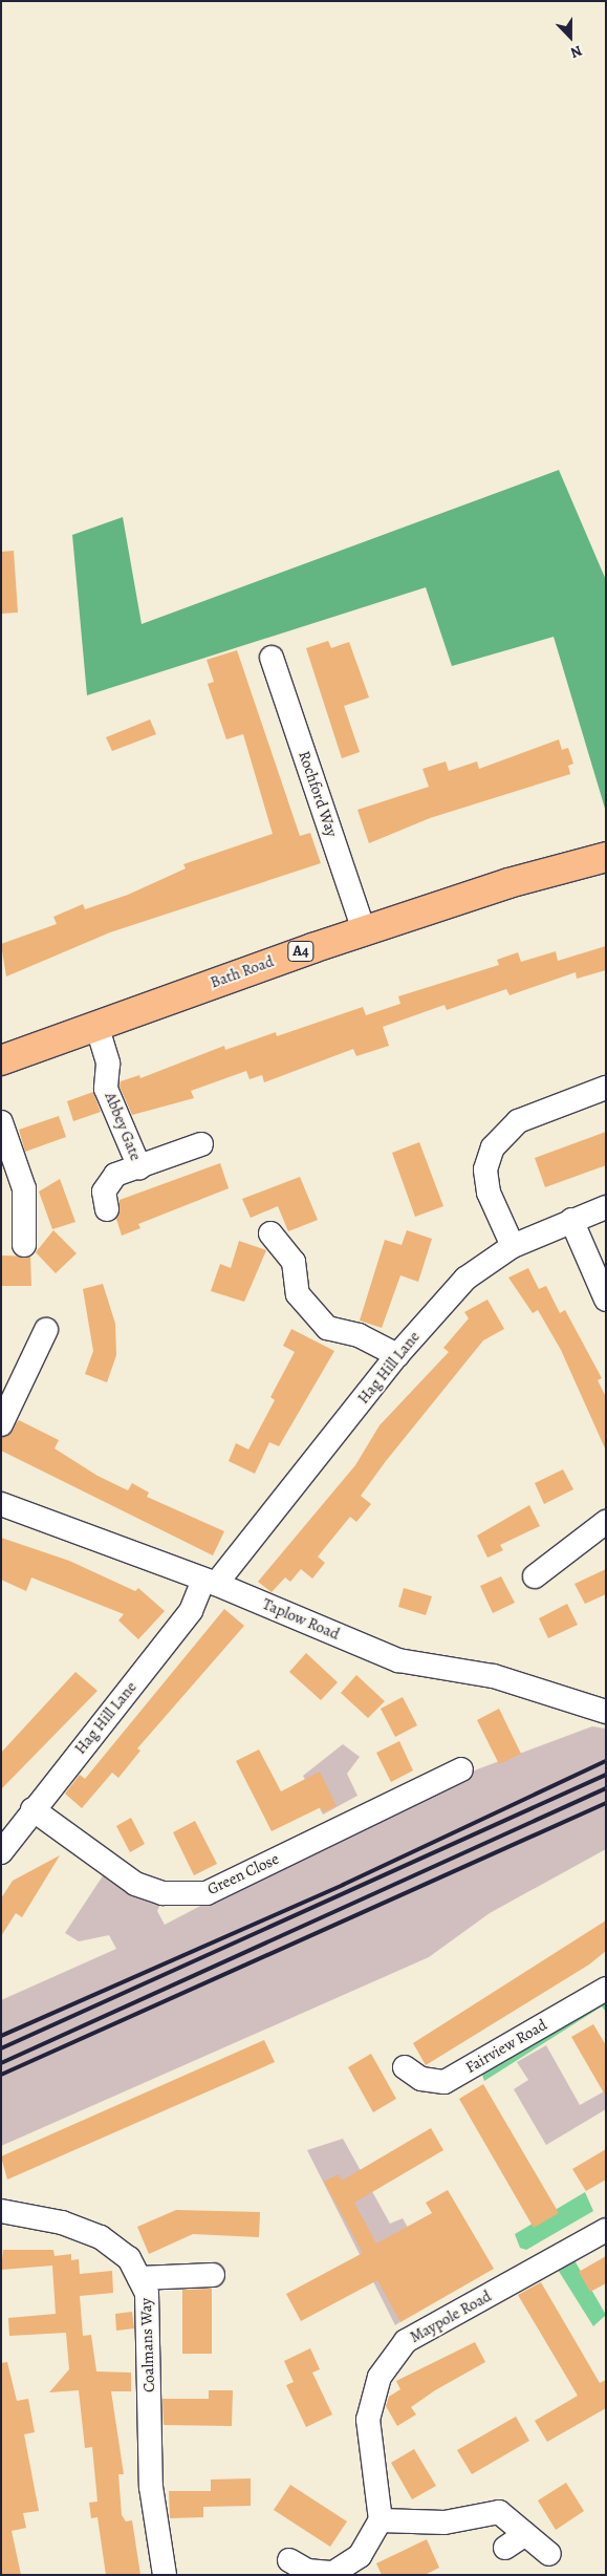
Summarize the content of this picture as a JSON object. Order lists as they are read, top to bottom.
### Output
{
  "streets": {
    "main road": ["A4", "Bath Road"],
    "street": [
      "Rochford Way",
      "Abbey Gate",
      "Hag Hill Lane",
      "Taplow Road",
      "Green Close",
      "Fairview Road",
      "Maypole Road",
      "Coalmans Way"
    ]
  },
  "crossings": [
    ["Rochford Way", "Bath Road"],
    ["Bath Road", "Abbey Gate"],
    ["Hag Hill Lane", "Taplow Road"],
    ["Hag Hill Lane", "Green Close"]
  ],
  "north": "bottom"
}
